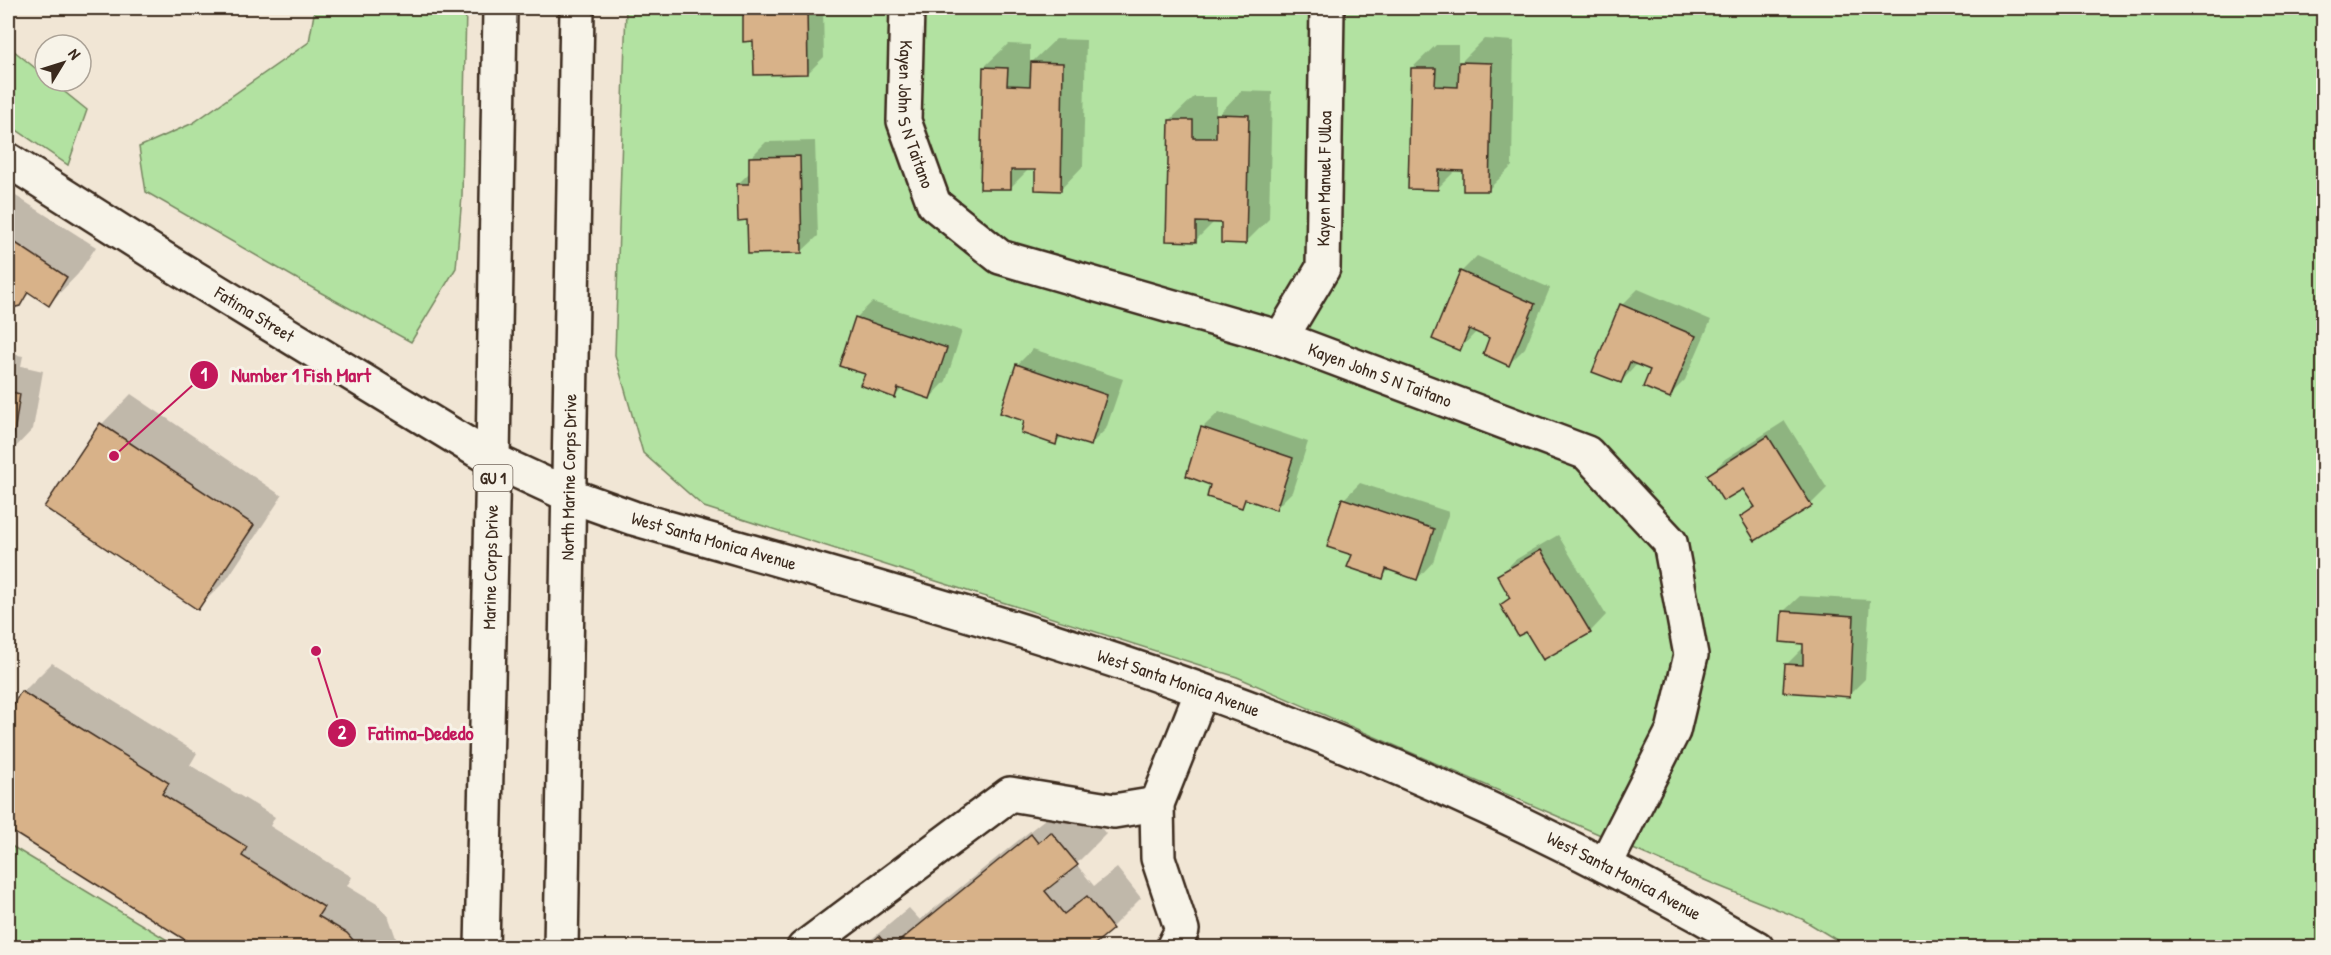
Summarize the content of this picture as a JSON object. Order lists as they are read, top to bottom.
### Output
{
  "streets": {
    "main road": [
      "Kayen John S N Taitano",
      "Kayen Manuel F Ulloa",
      "Fatima Street",
      "GU 1",
      "North Marine Corps Drive",
      "West Santa Monica Avenue",
      "Marine Corps Drive"
    ]
  },
  "crossings": [
    ["Kayen John S N Taitano", "Kayen Manuel F Ulloa"],
    ["Kayen John S N Taitano", "West Santa Monica Avenue"],
    ["Fatima Street", "North Marine Corps Drive"],
    ["Fatima Street", "West Santa Monica Avenue"],
    ["Fatima Street", "Marine Corps Drive"],
    ["North Marine Corps Drive", "West Santa Monica Avenue"]
  ],
  "places": ["Number 1 Fish Mart", "Fatima-Dededo"],
  "north": "top right"
}
